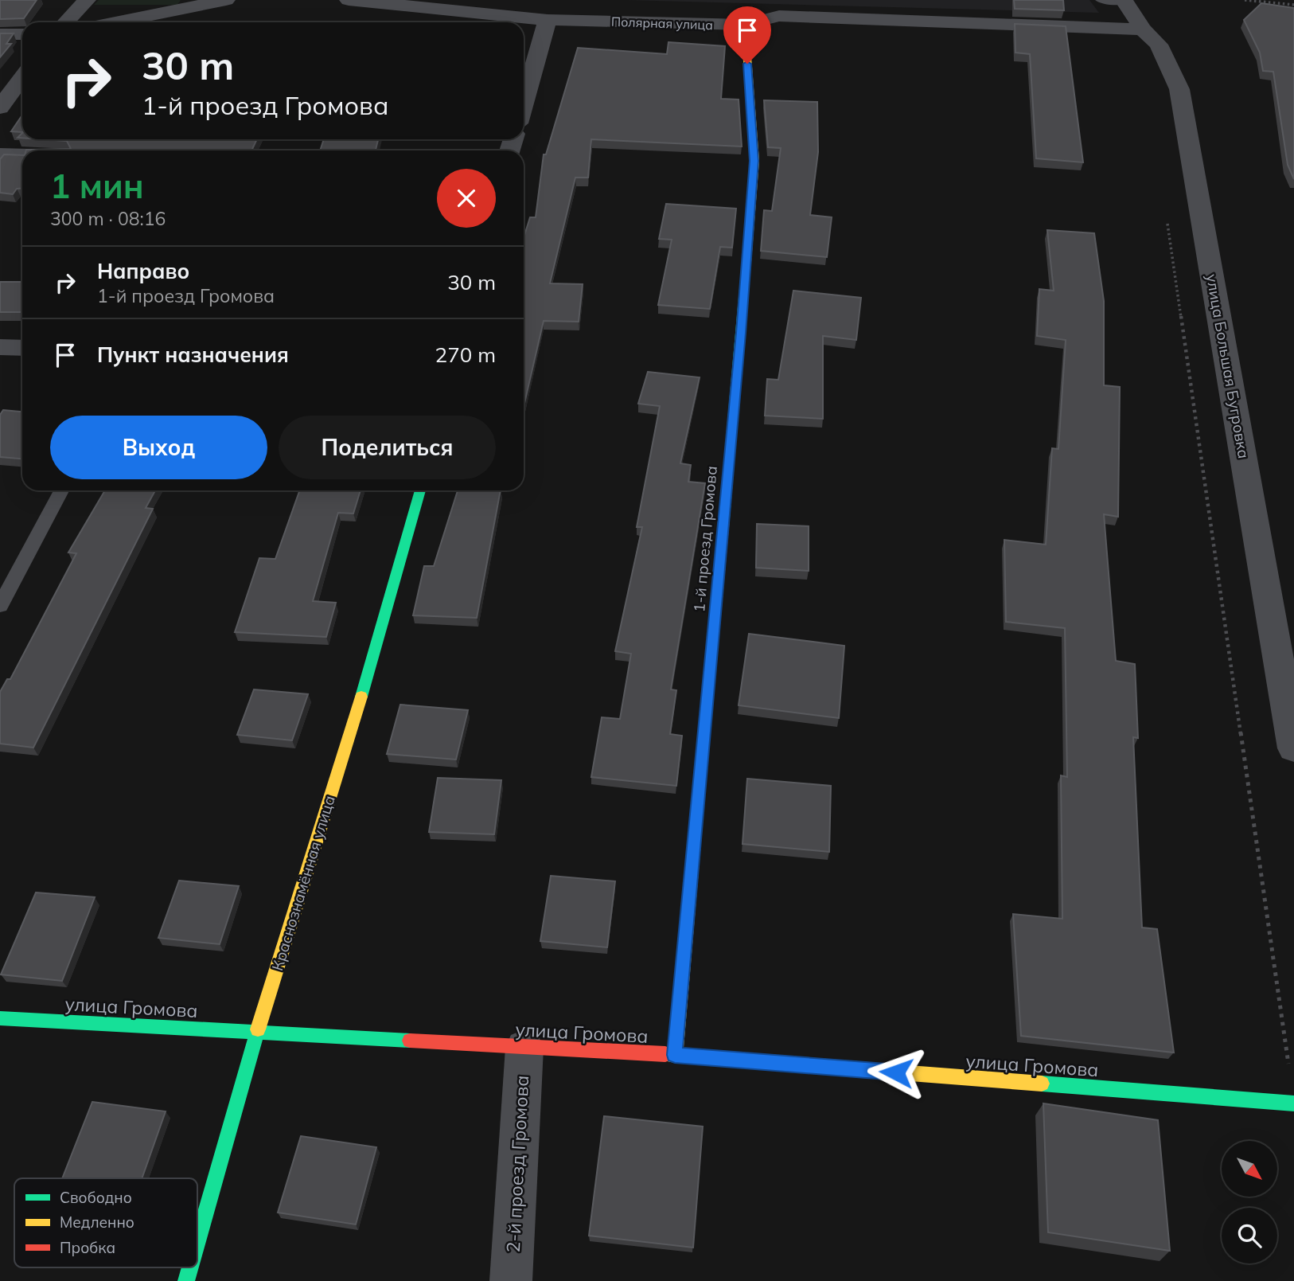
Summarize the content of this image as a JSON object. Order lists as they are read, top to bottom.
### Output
{
  "streets": {
    "street": [
      "Полярная улица",
      "улица Большая Бугровка",
      "1-й проезд Громова",
      "Краснознамённая улица",
      "улица Громова",
      "2-й проезд Громова"
    ]
  },
  "crossings": [
    ["Полярная улица", "улица Большая Бугровка"],
    ["Полярная улица", "1-й проезд Громова"],
    ["1-й проезд Громова", "улица Громова"],
    ["Краснознамённая улица", "улица Громова"],
    ["улица Громова", "2-й проезд Громова"]
  ],
  "legend": ["Свободно", "Медленно", "Пробка"],
  "north": "bottom right",
  "page": {
    "turn": ["30 m", "1-й проезд Громова"],
    "heading": ["1 мин", "300 m · 08:16"],
    "list": [
      {
        "name": "Направо",
        "note": "1-й проезд Громова",
        "value": "30 m"
      },
      {
        "name": "Пункт назначения",
        "value": "270 m"
      }
    ],
    "buttons": ["Выход", "Поделиться"]
  }
}
